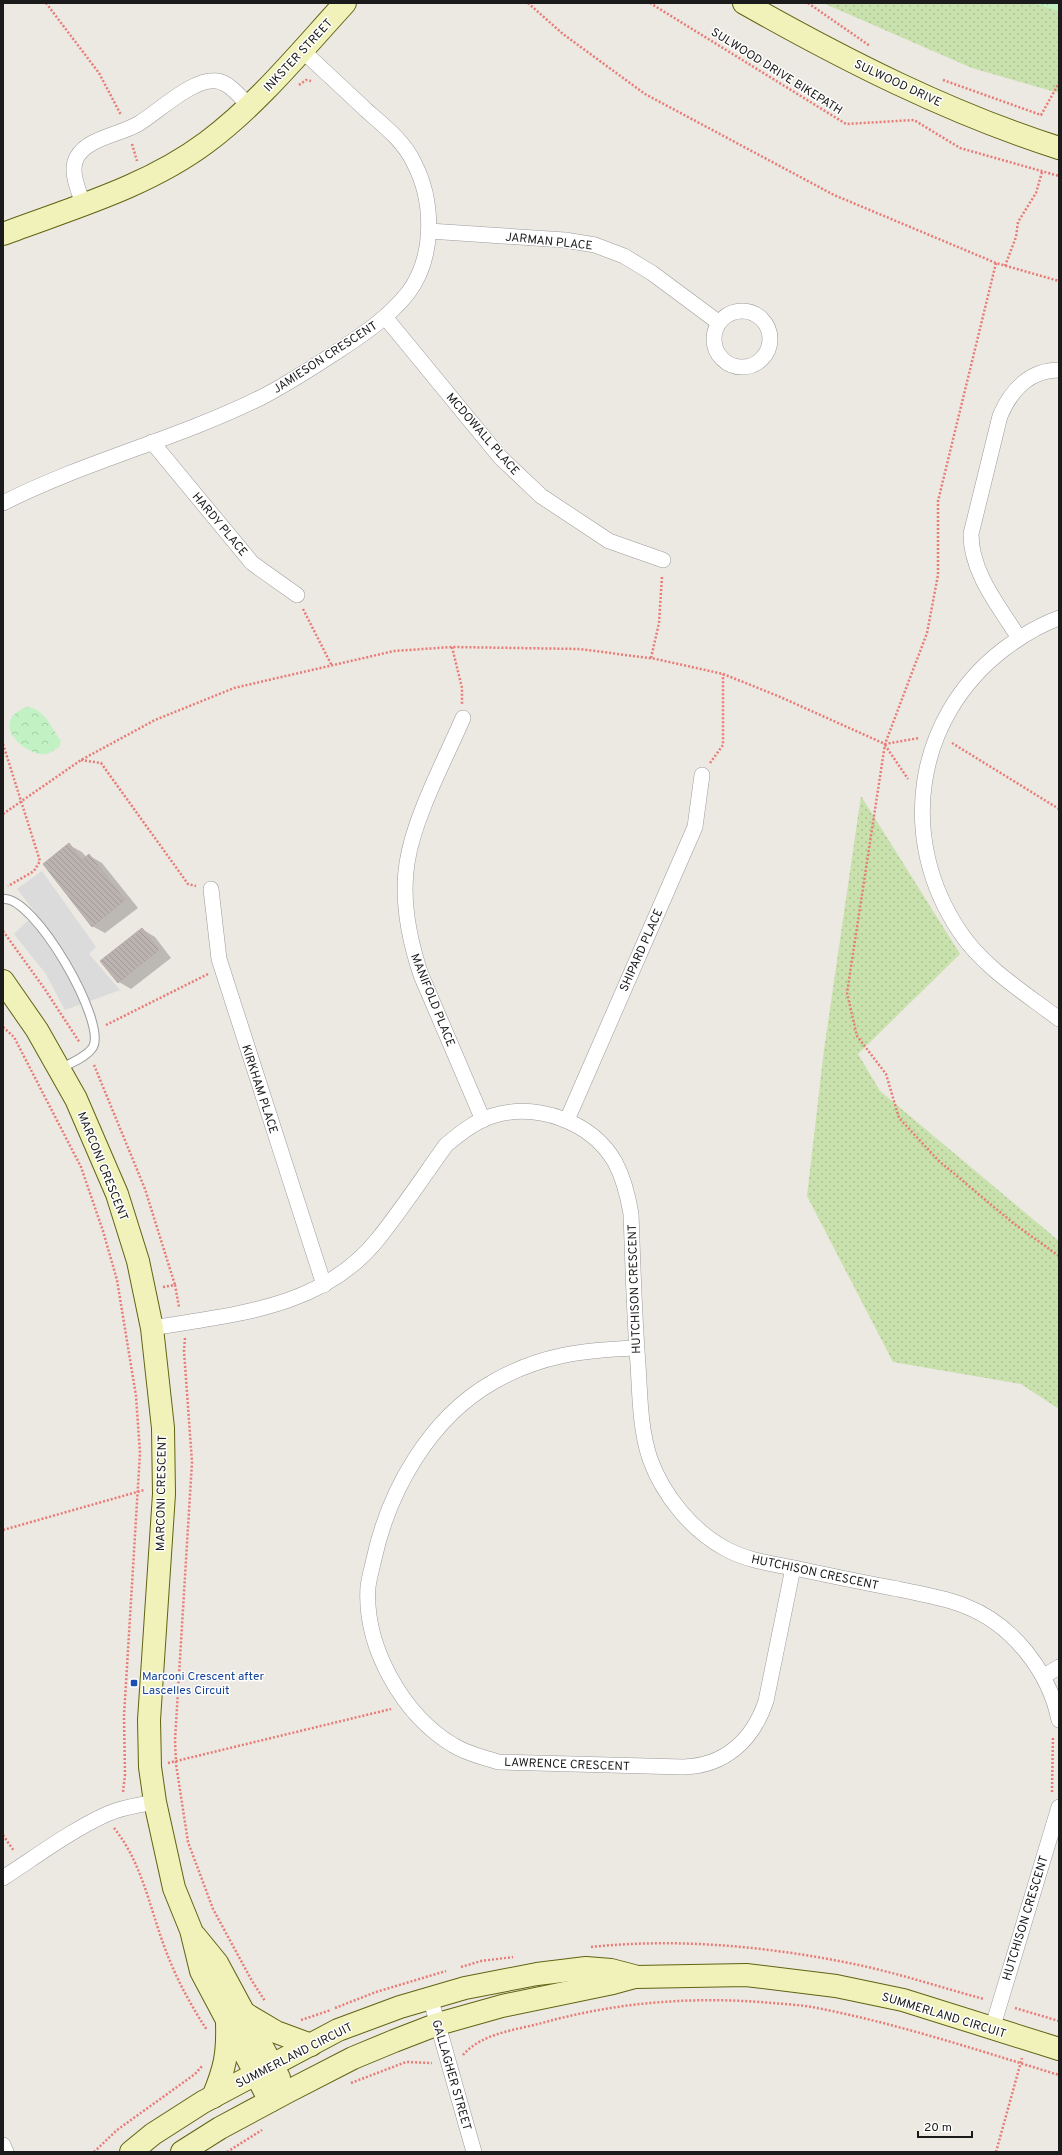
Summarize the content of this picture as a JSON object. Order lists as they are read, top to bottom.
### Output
{
  "streets": {
    "street": [
      "INKSTER STREET",
      "SULWOOD DRIVE",
      "JARMAN PLACE",
      "JAMIESON CRESCENT",
      "MCDOWALL PLACE",
      "HARDY PLACE",
      "SHIPARD PLACE",
      "MANIFOLD PLACE",
      "KIRKHAM PLACE",
      "MARCONI CRESCENT",
      "HUTCHISON CRESCENT",
      "LAWRENCE CRESCENT",
      "SUMMERLAND CIRCUIT",
      "GALLAGHER STREET"
    ],
    "path": ["SULWOOD DRIVE BIKEPATH"]
  },
  "crossings": [
    ["INKSTER STREET", "JAMIESON CRESCENT"],
    ["JARMAN PLACE", "JAMIESON CRESCENT"],
    ["JAMIESON CRESCENT", "MCDOWALL PLACE"],
    ["JAMIESON CRESCENT", "HARDY PLACE"],
    ["SHIPARD PLACE", "HUTCHISON CRESCENT"],
    ["MANIFOLD PLACE", "HUTCHISON CRESCENT"],
    ["KIRKHAM PLACE", "HUTCHISON CRESCENT"],
    ["MARCONI CRESCENT", "HUTCHISON CRESCENT"],
    ["MARCONI CRESCENT", "SUMMERLAND CIRCUIT"],
    ["HUTCHISON CRESCENT", "LAWRENCE CRESCENT"],
    ["HUTCHISON CRESCENT", "SUMMERLAND CIRCUIT"],
    ["SUMMERLAND CIRCUIT", "GALLAGHER STREET"]
  ],
  "places": {
    "transit": ["Marconi Crescent after Lascelles Circuit"]
  },
  "scale_bar": "20 m"
}
